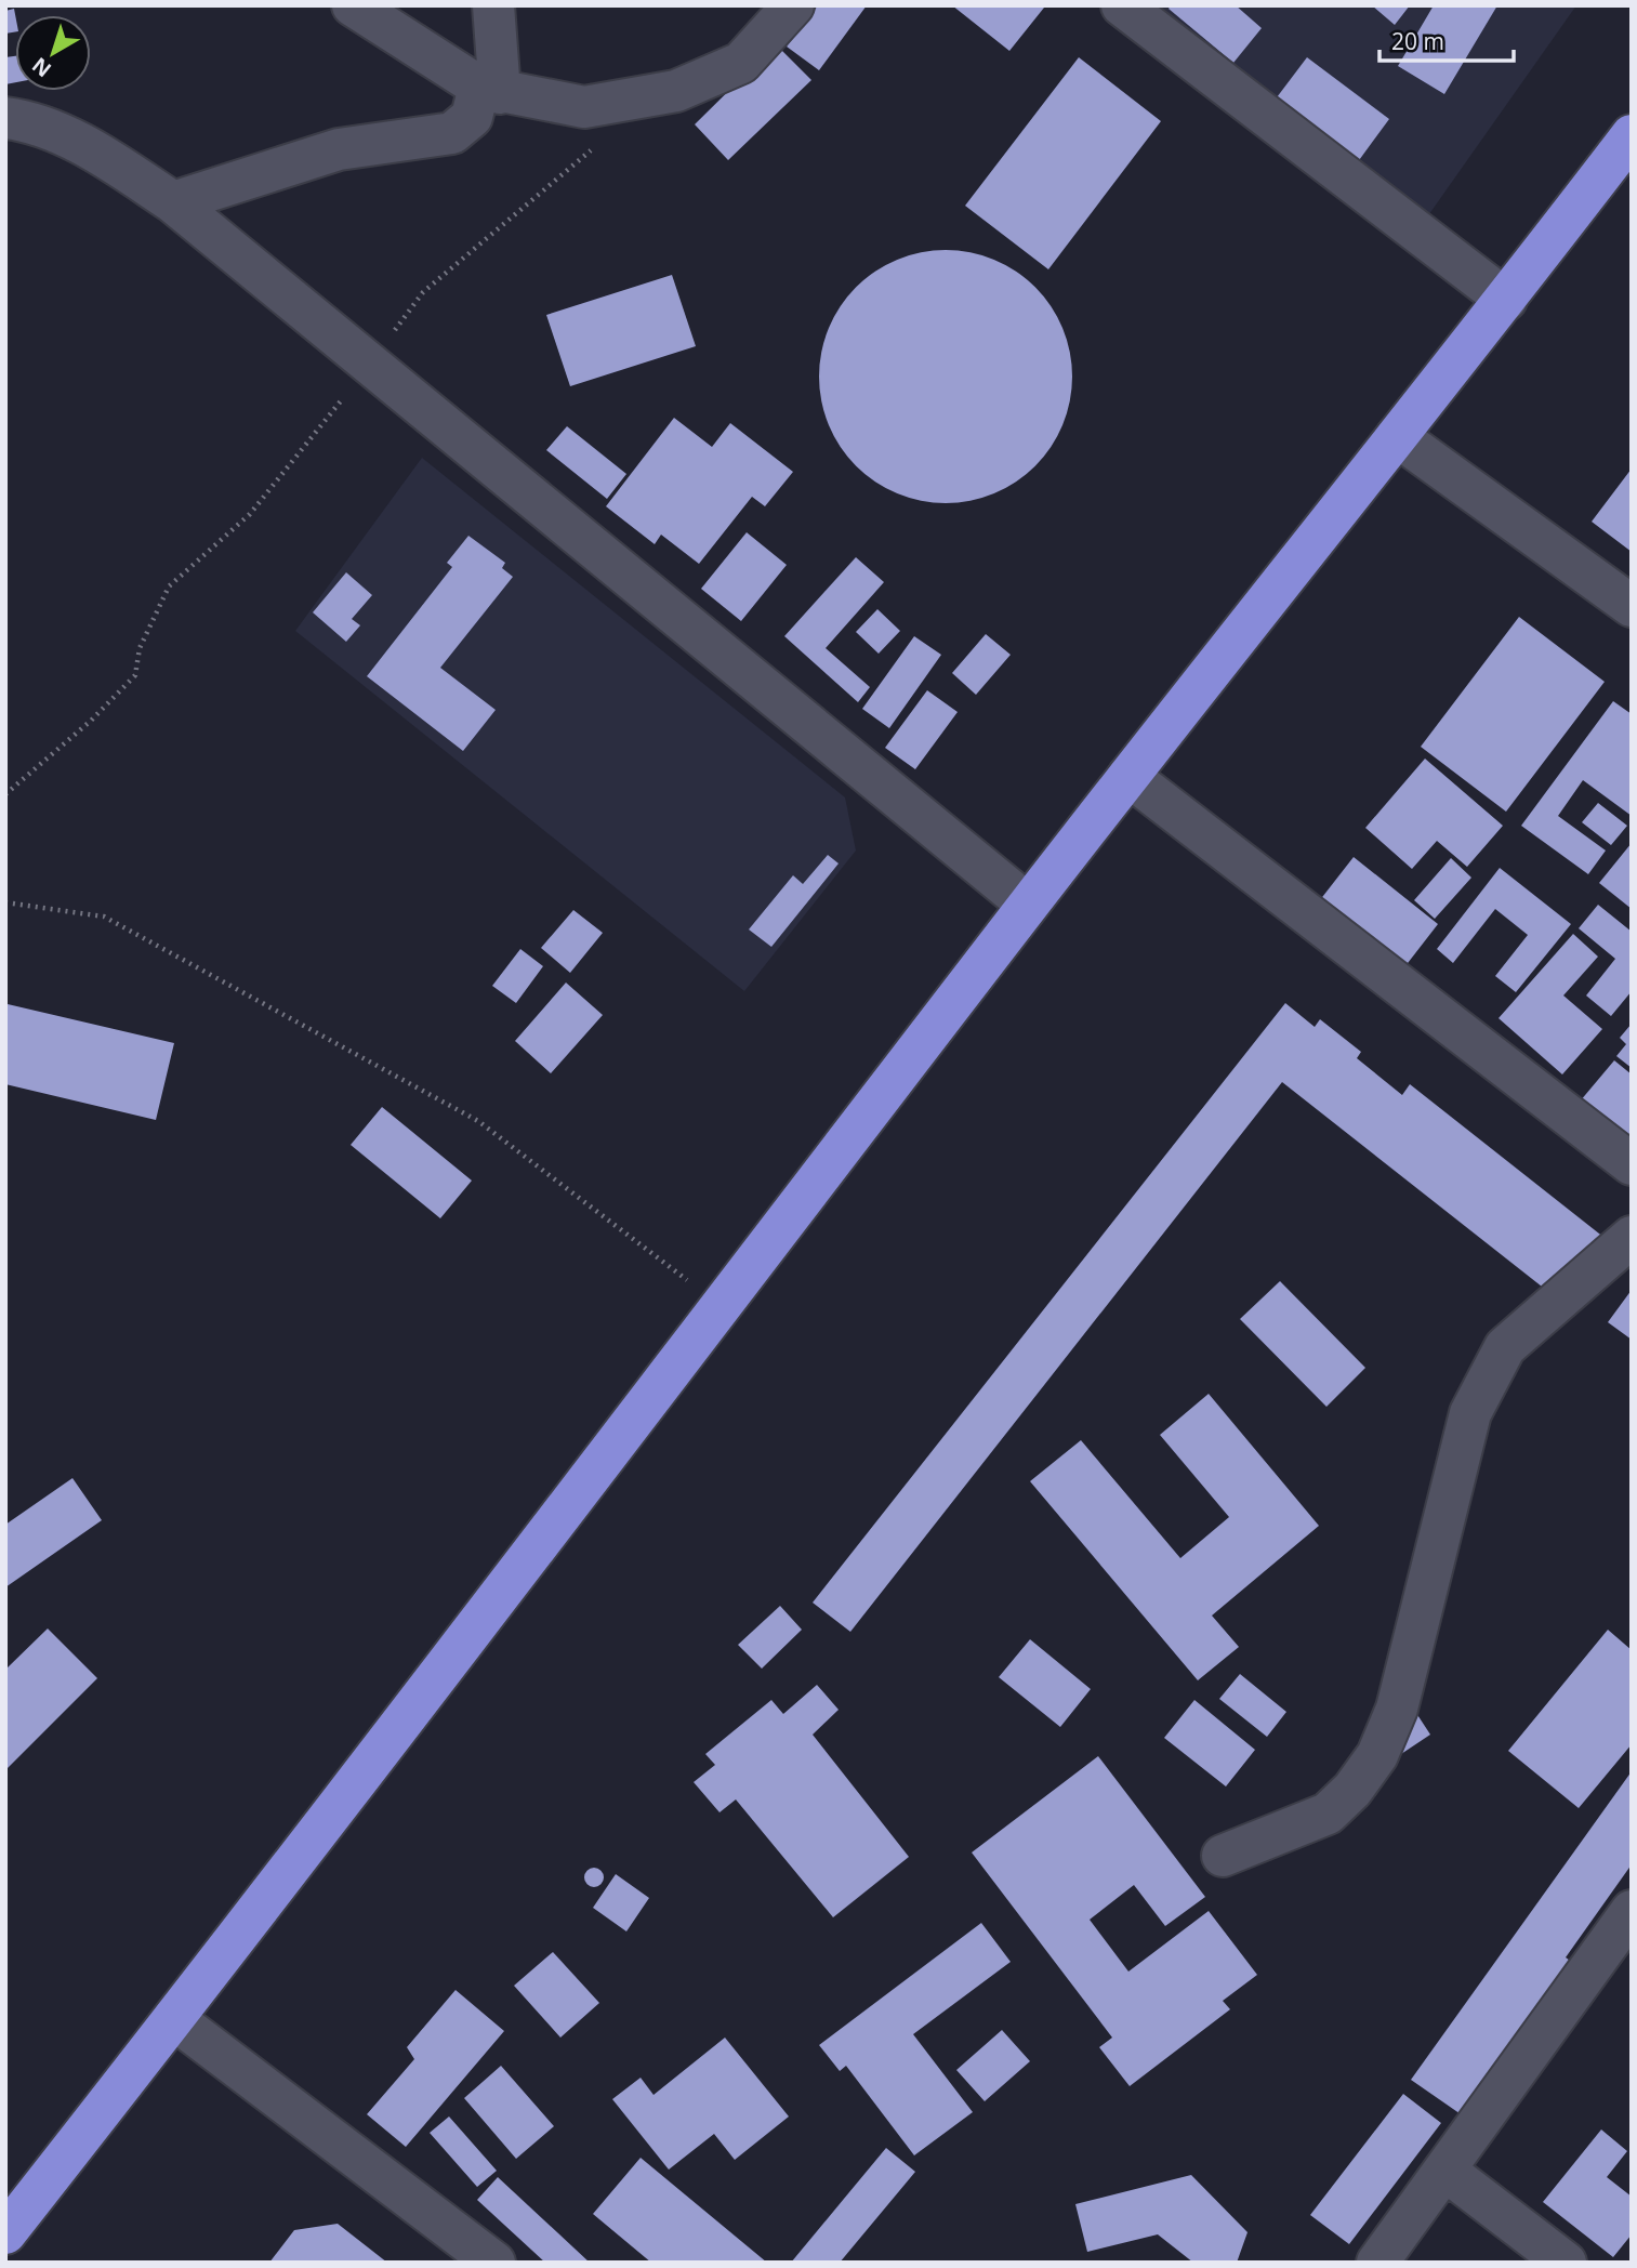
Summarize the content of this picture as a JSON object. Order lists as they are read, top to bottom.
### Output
{
  "scale_bar": "20 m",
  "north": "bottom left"
}
